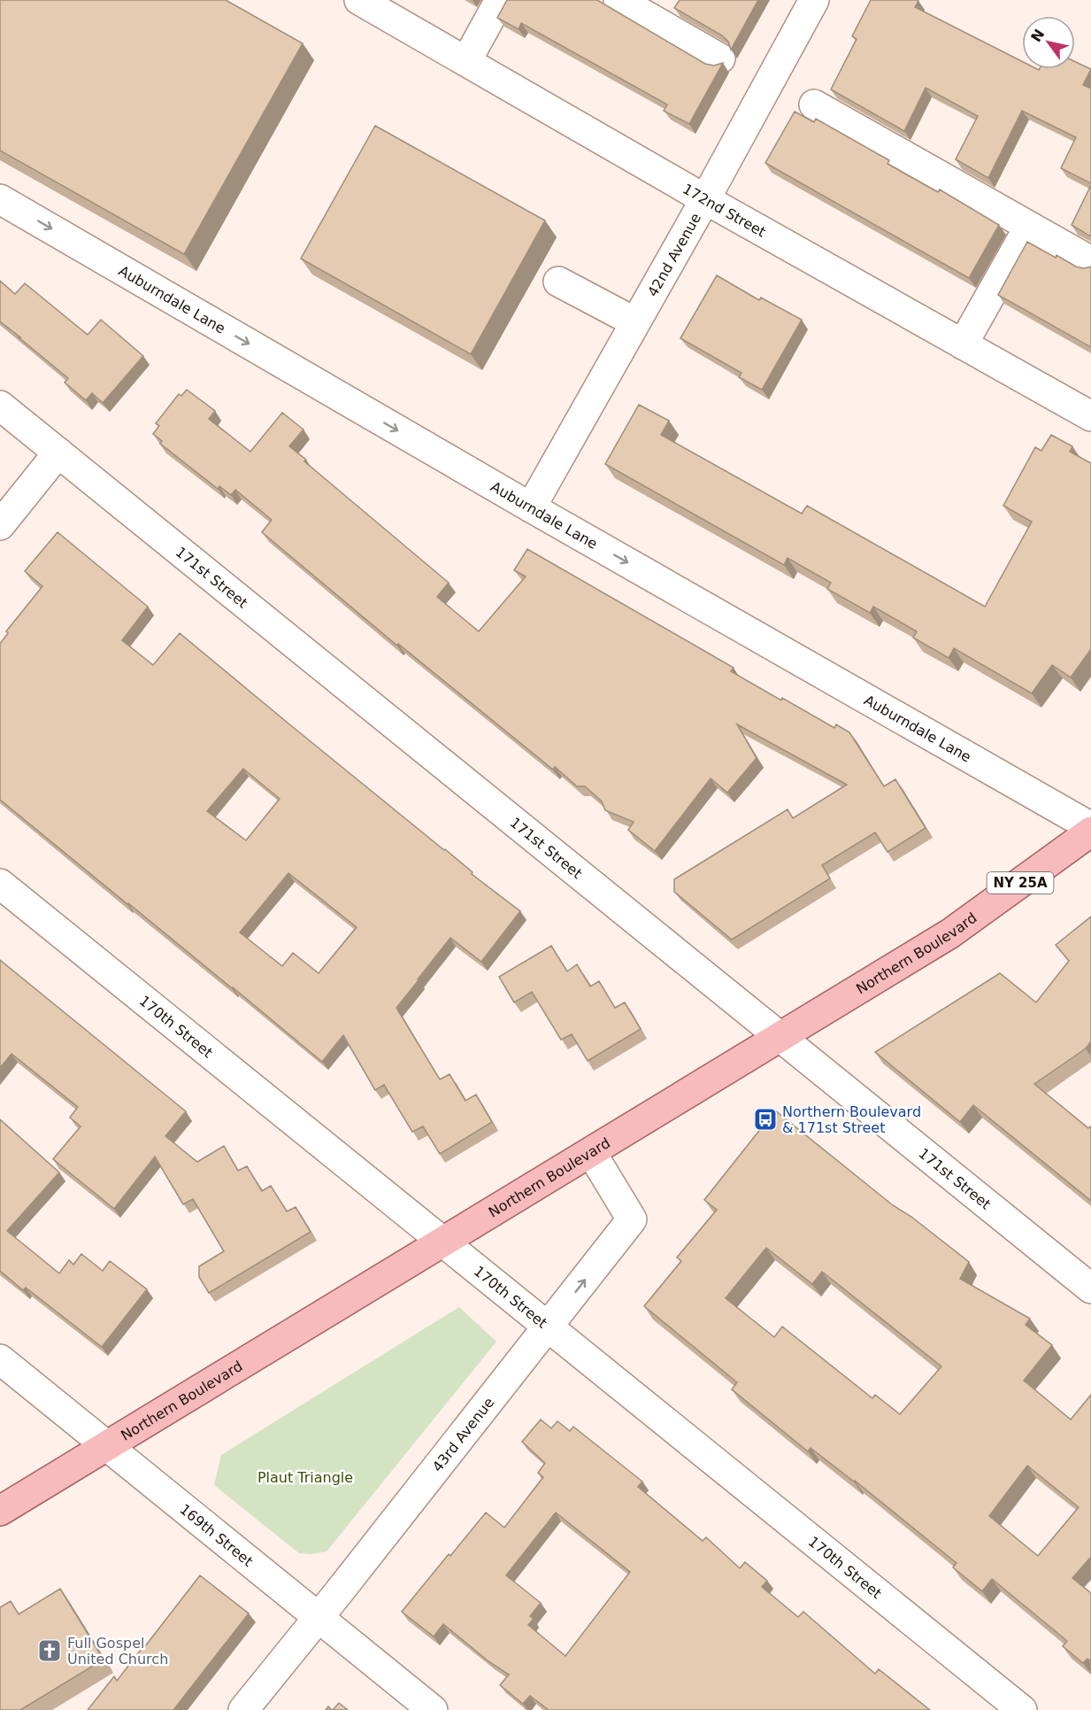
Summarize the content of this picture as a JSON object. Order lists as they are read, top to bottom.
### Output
{
  "streets": {
    "main road": ["NY 25A", "Northern Boulevard"],
    "street": [
      "172nd Street",
      "42nd Avenue",
      "Auburndale Lane",
      "171st Street",
      "170th Street",
      "43rd Avenue",
      "169th Street"
    ]
  },
  "crossings": [
    ["172nd Street", "42nd Avenue"],
    ["42nd Avenue", "Auburndale Lane"],
    ["171st Street", "Northern Boulevard"],
    ["Northern Boulevard", "170th Street"],
    ["Northern Boulevard", "43rd Avenue"],
    ["Northern Boulevard", "169th Street"],
    ["170th Street", "43rd Avenue"],
    ["43rd Avenue", "169th Street"]
  ],
  "one_way": ["Auburndale Lane"],
  "parks": ["Plaut Triangle"],
  "places": {
    "bus stop": ["Northern Boulevard & 171st Street"],
    "church": ["Full Gospel United Church"]
  },
  "north": "top left"
}
